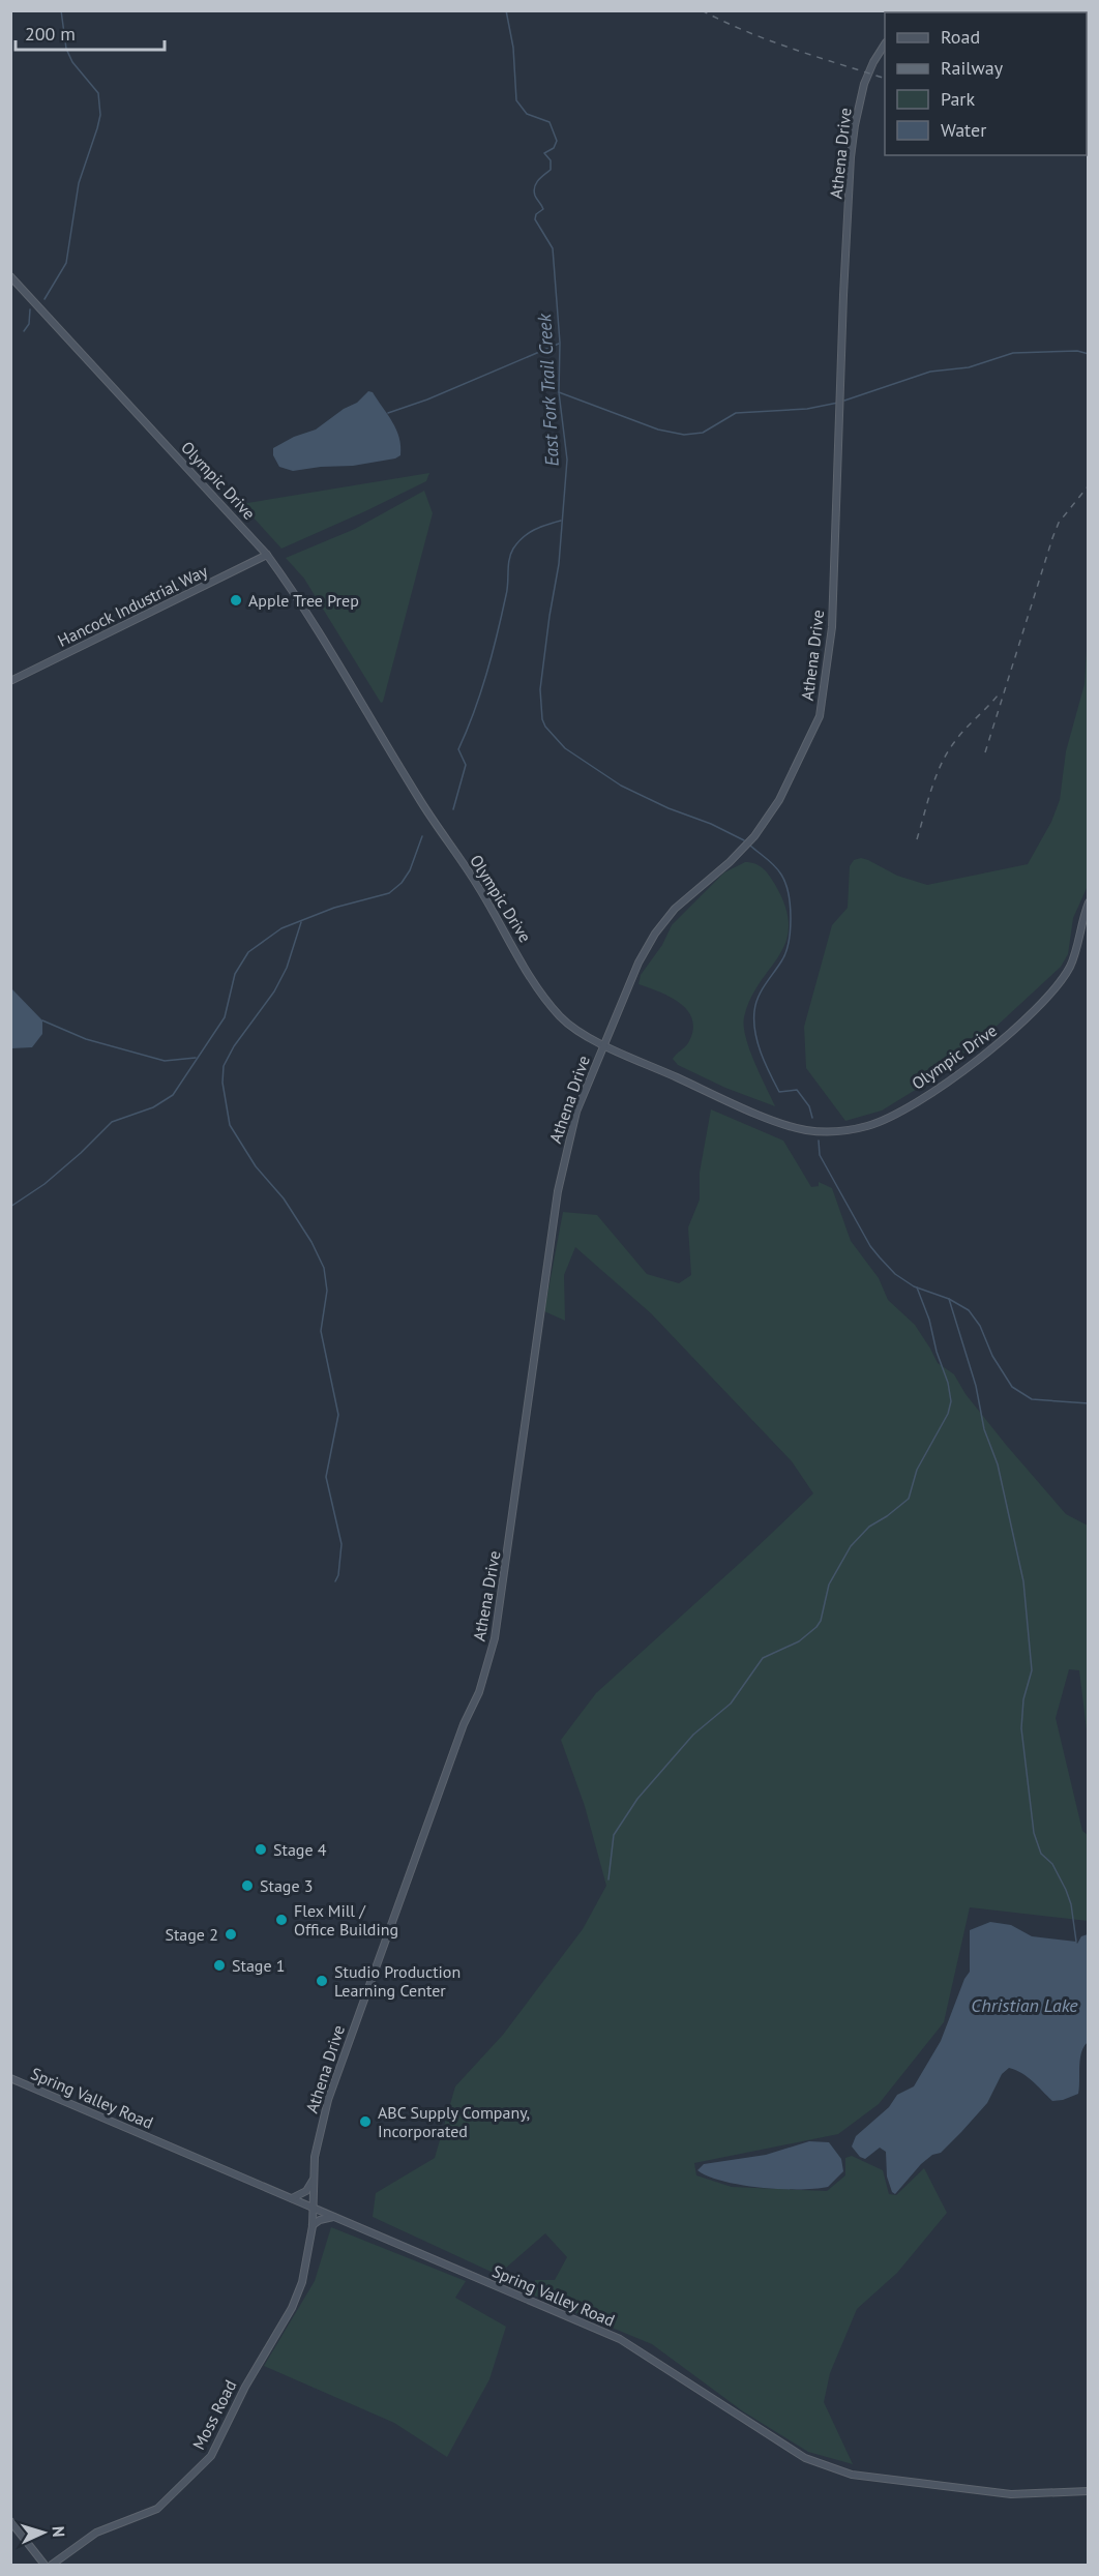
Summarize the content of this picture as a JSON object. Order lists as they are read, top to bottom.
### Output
{
  "streets": {
    "street": [
      "Athena Drive",
      "Olympic Drive",
      "Hancock Industrial Way",
      "Spring Valley Road",
      "Moss Road"
    ]
  },
  "crossings": [
    ["Athena Drive", "Olympic Drive"],
    ["Athena Drive", "Spring Valley Road"],
    ["Athena Drive", "Moss Road"],
    ["Olympic Drive", "Hancock Industrial Way"],
    ["Spring Valley Road", "Moss Road"]
  ],
  "water": ["East Fork Trail Creek", "Christian Lake"],
  "places": [
    "Apple Tree Prep",
    "Stage 4",
    "Stage 3",
    "Flex Mill / Office Building",
    "Stage 2",
    "Stage 1",
    "Studio Production Learning Center",
    "ABC Supply Company, Incorporated"
  ],
  "legend": [
    "Road",
    "Railway",
    "Park",
    "Water"
  ],
  "scale_bar": "200 m",
  "north": "right"
}
